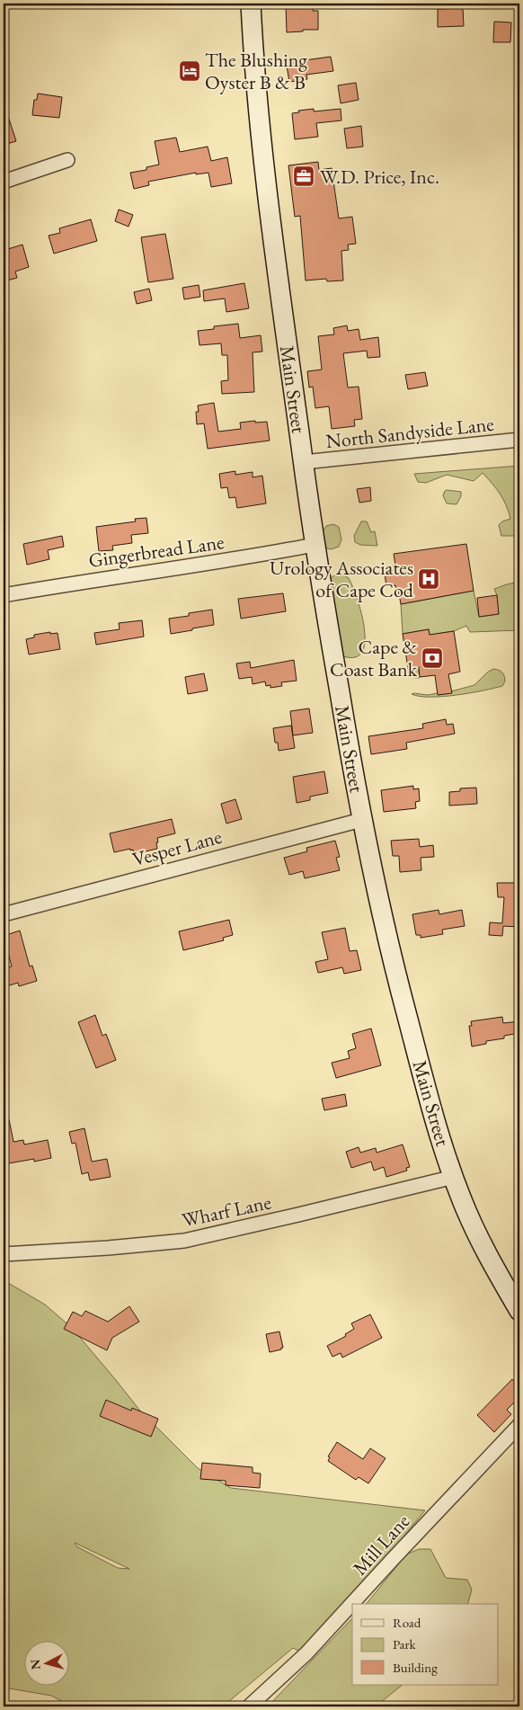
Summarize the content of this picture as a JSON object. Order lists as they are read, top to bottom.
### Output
{
  "streets": {
    "main road": ["Main Street"],
    "street": [
      "North Sandyside Lane",
      "Gingerbread Lane",
      "Vesper Lane",
      "Wharf Lane",
      "Mill Lane"
    ]
  },
  "crossings": [
    ["Main Street", "North Sandyside Lane"],
    ["Main Street", "Gingerbread Lane"],
    ["Main Street", "Vesper Lane"],
    ["Main Street", "Wharf Lane"]
  ],
  "places": {
    "hotel": ["The Blushing Oyster B & B"],
    "office": ["W.D. Price, Inc."],
    "hospital": ["Urology Associates of Cape Cod"],
    "bank": ["Cape & Coast Bank"]
  },
  "legend": ["Road", "Park", "Building"],
  "north": "left"
}
